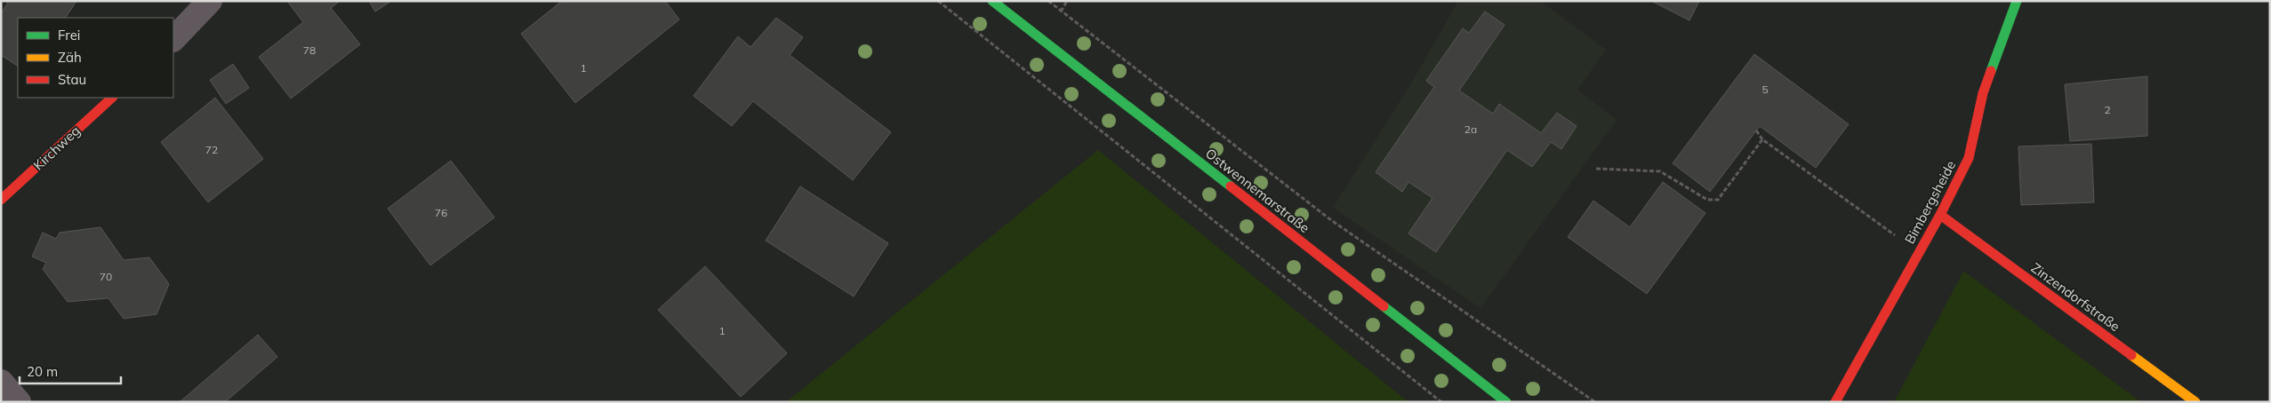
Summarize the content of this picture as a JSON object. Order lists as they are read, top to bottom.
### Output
{
  "streets": {
    "street": [
      "Kirchweg",
      "Ostwennemarstraße",
      "Bimbergsheide",
      "Zinzendorfstraße"
    ]
  },
  "crossings": [
    ["Bimbergsheide", "Zinzendorfstraße"]
  ],
  "house_numbers": [
    "78",
    "1",
    "5",
    "2",
    "2a",
    "72",
    "76",
    "70",
    "1"
  ],
  "legend": ["Frei", "Zäh", "Stau"],
  "scale_bar": "20 m"
}
